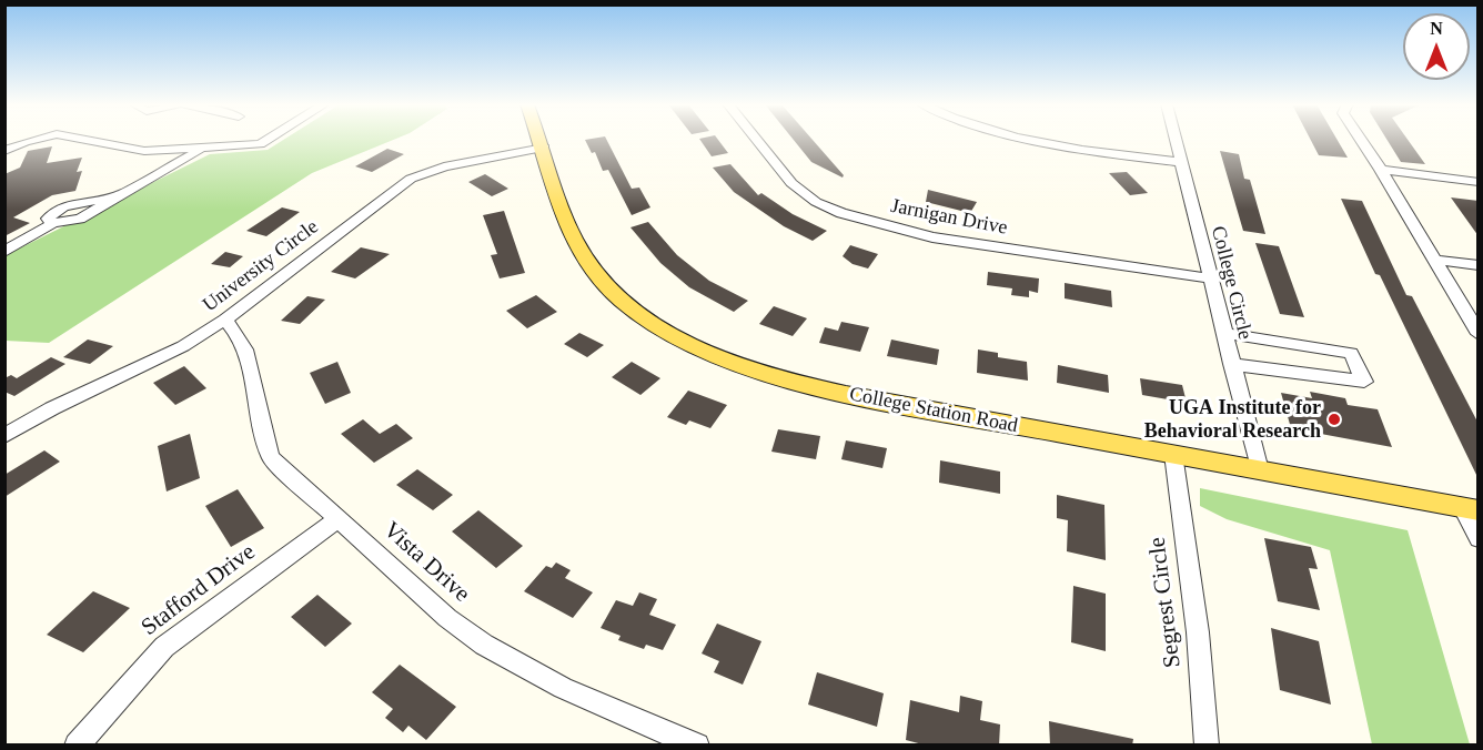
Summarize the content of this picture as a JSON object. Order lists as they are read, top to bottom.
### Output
{
  "streets": {
    "main road": ["College Station Road"],
    "street": [
      "Jarnigan Drive",
      "University Circle",
      "College Circle",
      "Vista Drive",
      "Stafford Drive",
      "Segrest Circle"
    ]
  },
  "crossings": [
    ["Jarnigan Drive", "College Circle"],
    ["University Circle", "College Station Road"],
    ["University Circle", "Vista Drive"],
    ["College Circle", "College Station Road"],
    ["College Station Road", "Segrest Circle"],
    ["Vista Drive", "Stafford Drive"]
  ],
  "places": ["UGA Institute for Behavioral Research"],
  "north": "top"
}
